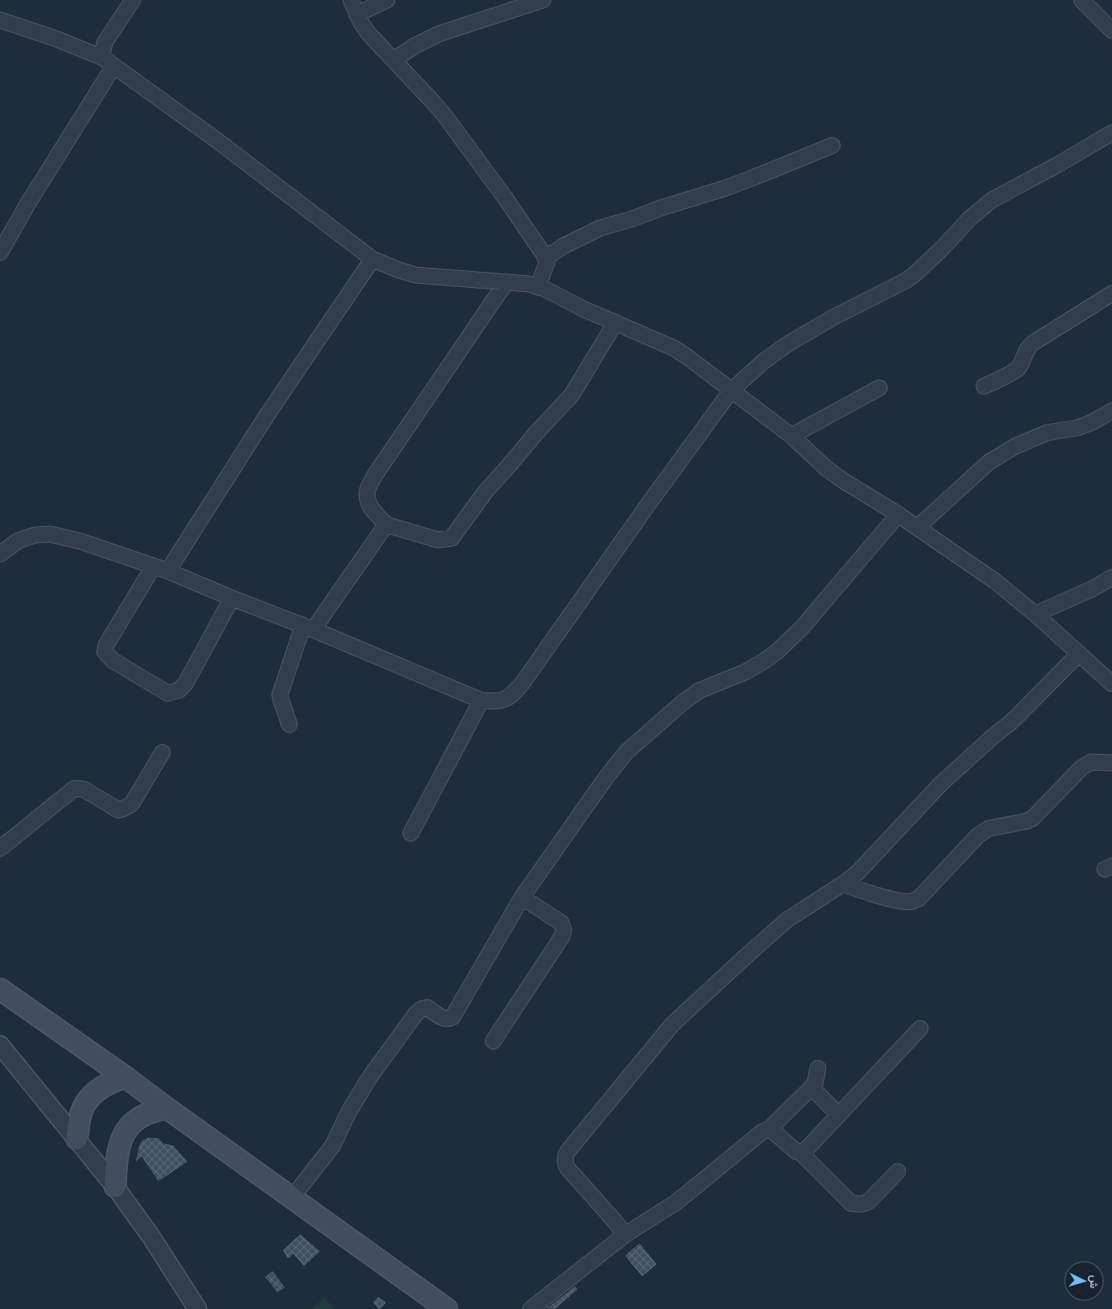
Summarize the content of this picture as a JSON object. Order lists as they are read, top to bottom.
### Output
{
  "north": "right"
}
